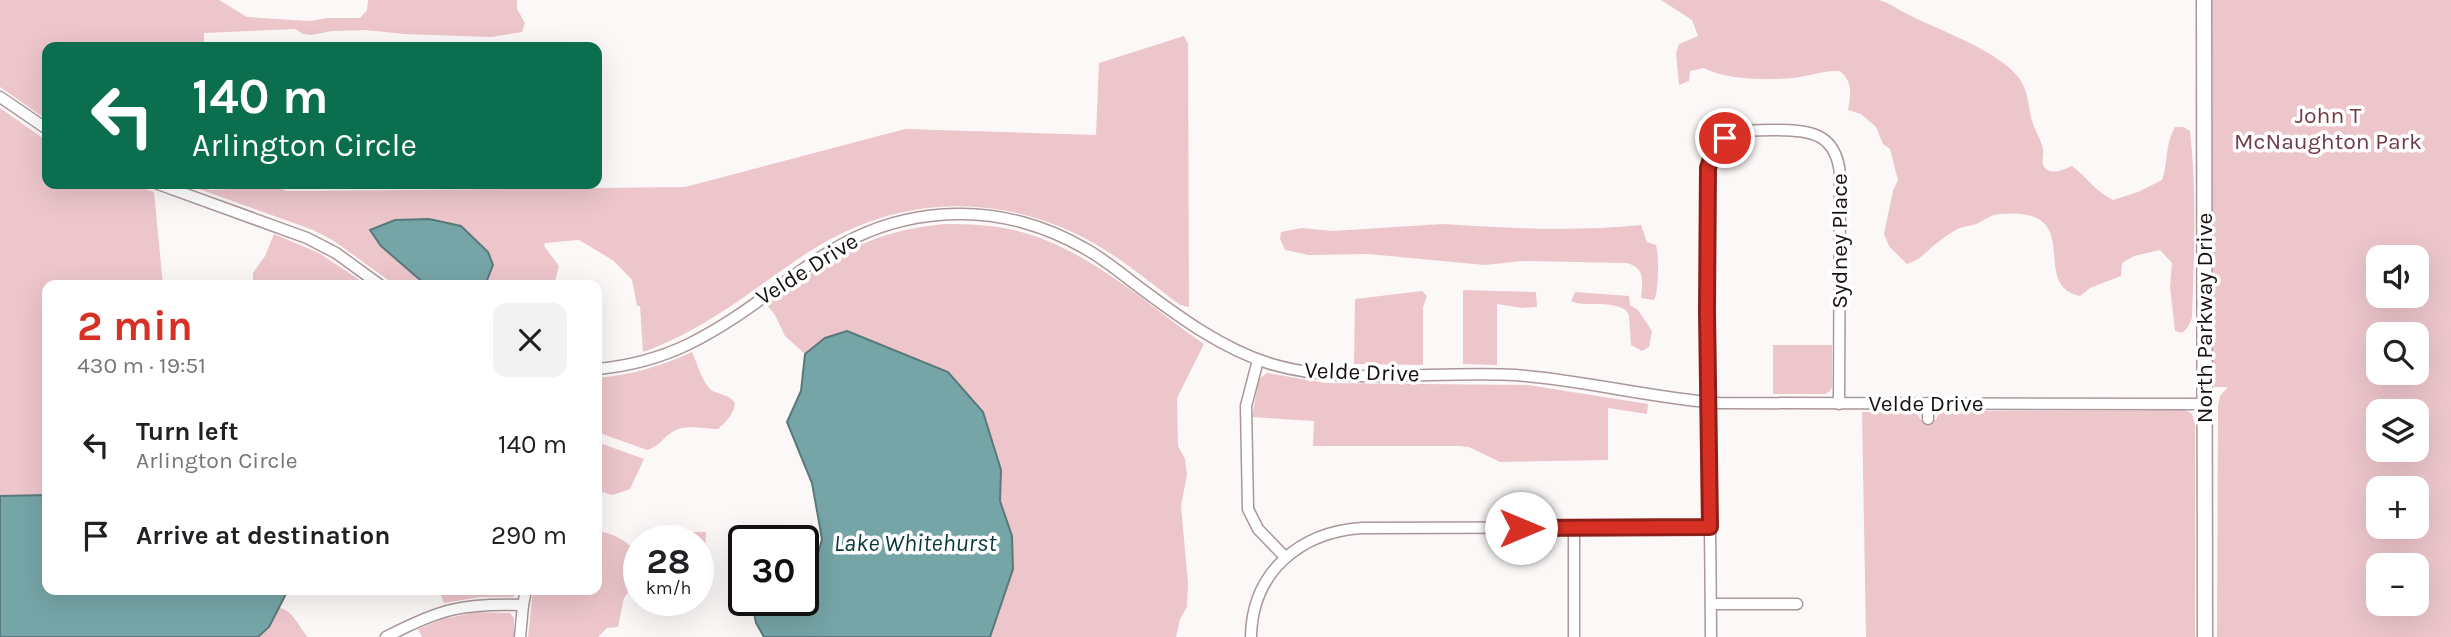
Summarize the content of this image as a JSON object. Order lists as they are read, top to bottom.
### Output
{
  "streets": {
    "main road": ["North Parkway Drive"],
    "street": ["Sydney Place", "Velde Drive"]
  },
  "crossings": [
    ["Sydney Place", "Velde Drive"],
    ["Velde Drive", "North Parkway Drive"]
  ],
  "water": ["Lake Whitehurst"],
  "parks": ["John T McNaughton Park"],
  "page": {
    "turn": ["140 m", "Arlington Circle"],
    "map_buttons": ["+", "−"],
    "heading": ["2 min", "430 m · 19:51"],
    "list": [
      {
        "name": "Turn left",
        "note": "Arlington Circle",
        "value": "140 m"
      },
      {
        "name": "Arrive at destination",
        "value": "290 m"
      }
    ],
    "speed": "28 km/h",
    "limit": "30"
  }
}
